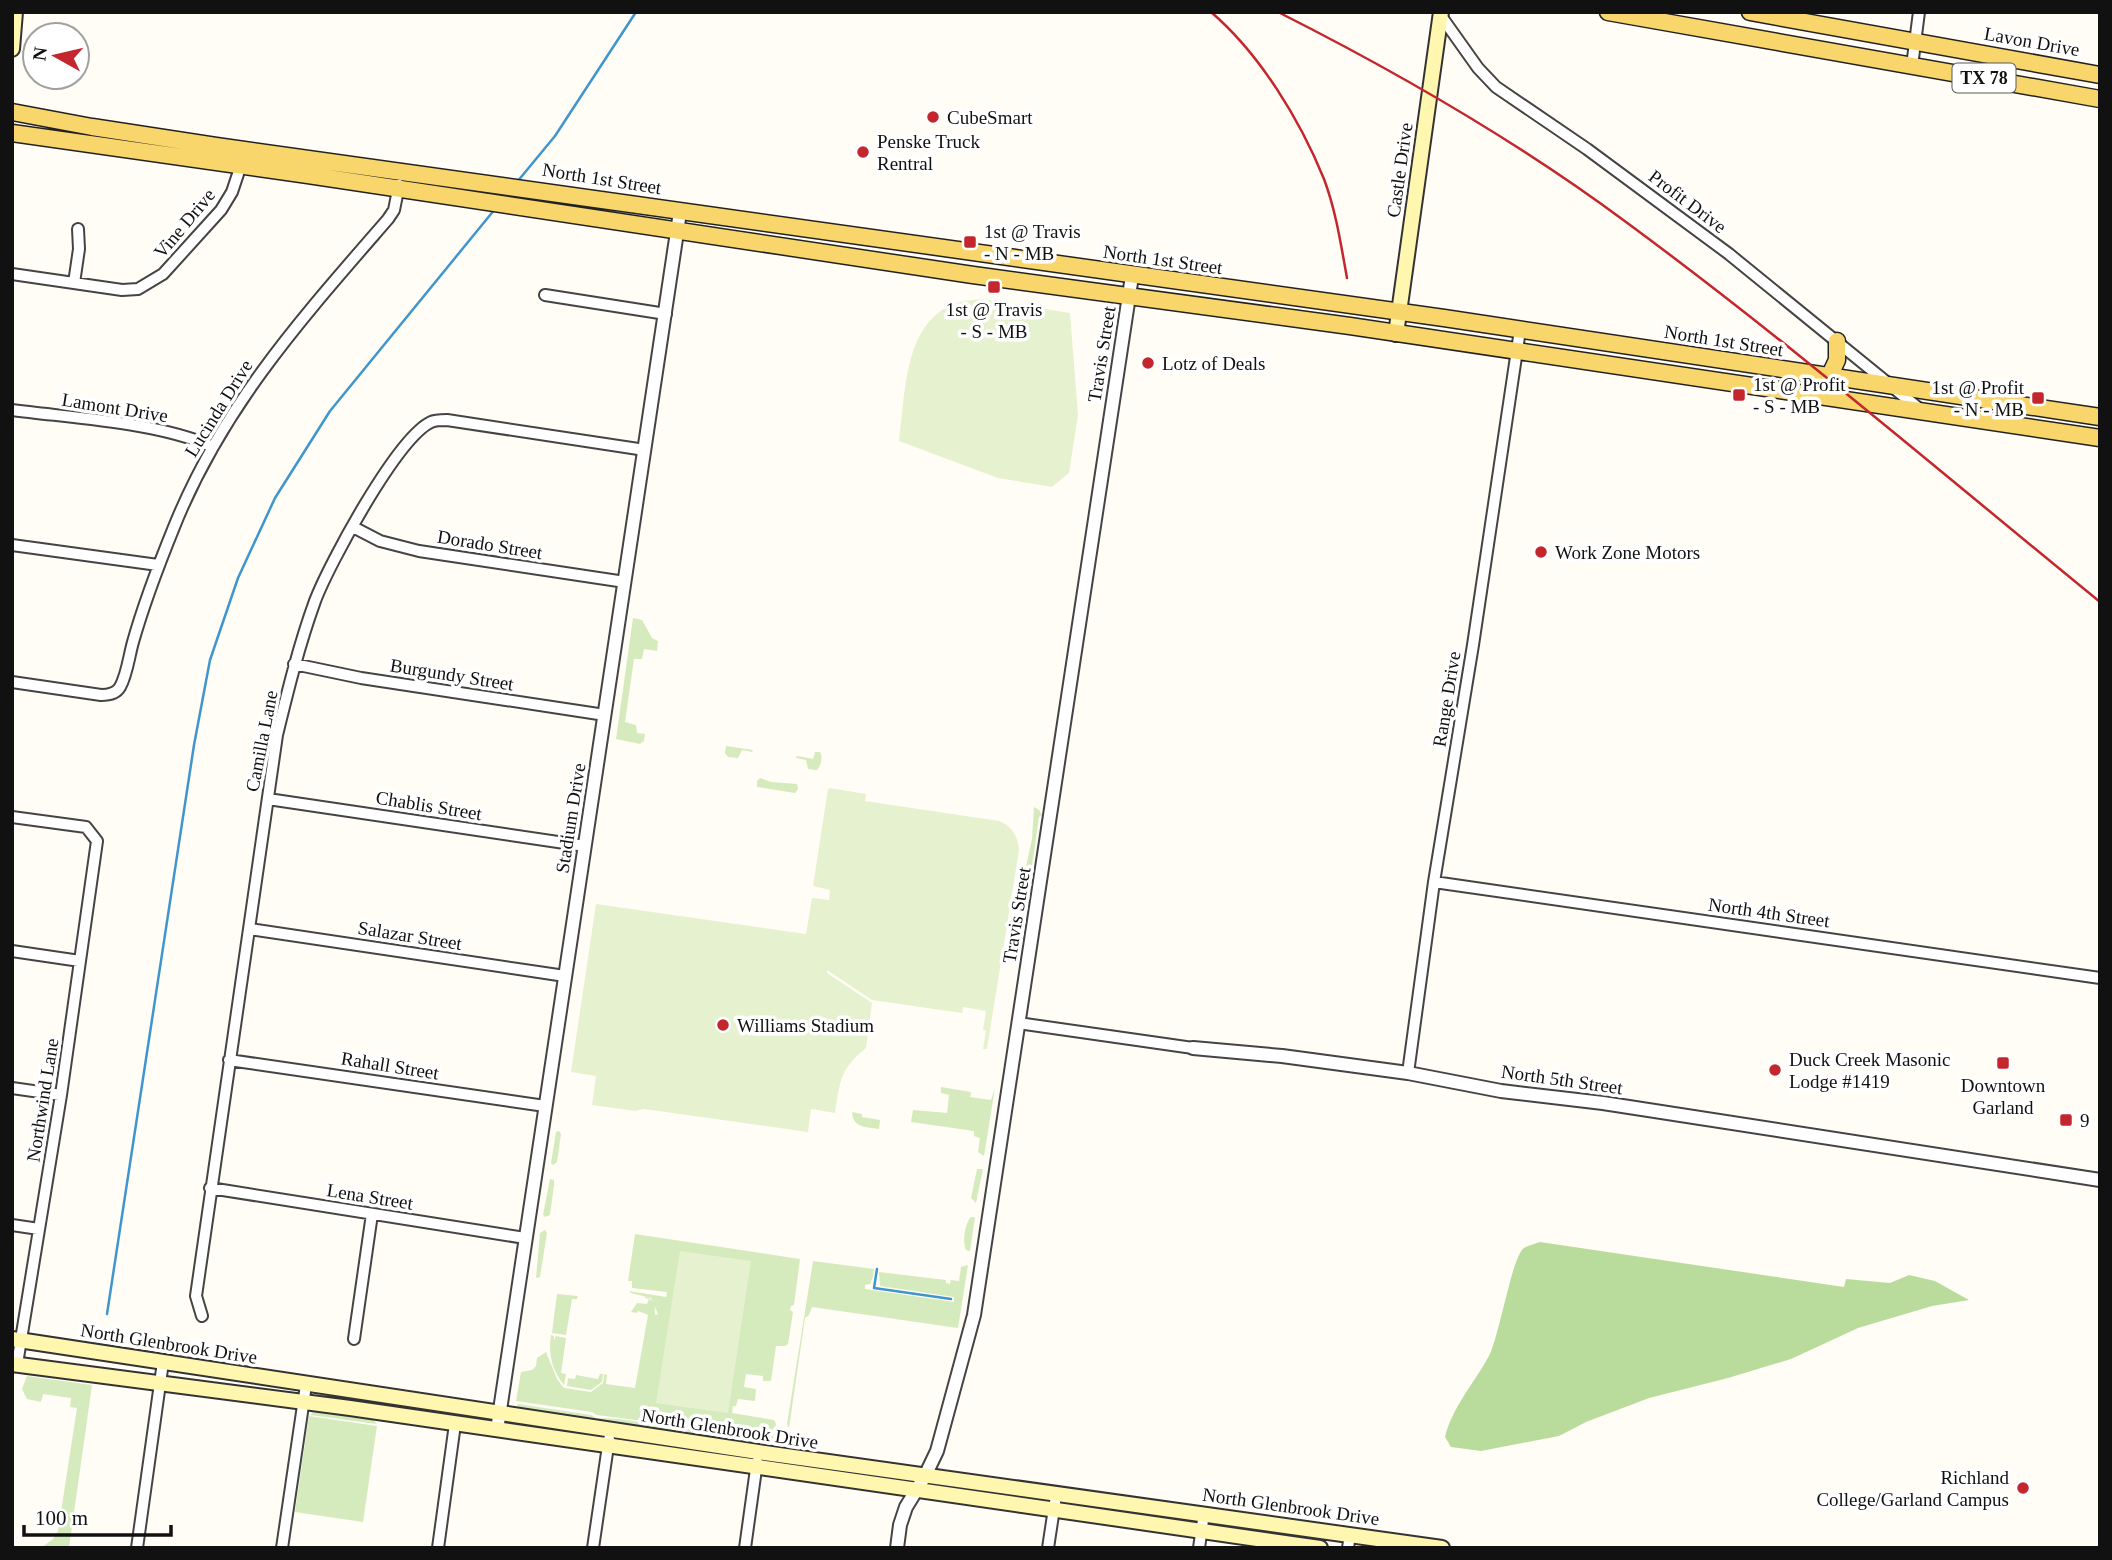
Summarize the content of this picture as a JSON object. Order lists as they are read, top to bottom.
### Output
{
  "streets": {
    "main road": [
      "Lavon Drive",
      "TX 78",
      "Castle Drive",
      "North 1st Street",
      "North Glenbrook Drive"
    ],
    "street": [
      "Profit Drive",
      "Vine Drive",
      "Travis Street",
      "Lamont Drive",
      "Lucinda Drive",
      "Dorado Street",
      "Burgundy Street",
      "Range Drive",
      "Camilla Lane",
      "Chablis Street",
      "Stadium Drive",
      "North 4th Street",
      "Salazar Street",
      "Rahall Street",
      "North 5th Street",
      "Northwind Lane",
      "Lena Street"
    ]
  },
  "crossings": [
    ["Castle Drive", "North 1st Street"],
    ["Castle Drive", "Profit Drive"],
    ["North 1st Street", "Profit Drive"],
    ["North 1st Street", "Vine Drive"],
    ["North 1st Street", "Travis Street"],
    ["North 1st Street", "Lucinda Drive"],
    ["North 1st Street", "Range Drive"],
    ["North 1st Street", "Stadium Drive"],
    ["Travis Street", "North 5th Street"],
    ["Travis Street", "North Glenbrook Drive"],
    ["Lamont Drive", "Lucinda Drive"],
    ["Dorado Street", "Camilla Lane"],
    ["Dorado Street", "Stadium Drive"],
    ["Burgundy Street", "Camilla Lane"],
    ["Burgundy Street", "Stadium Drive"],
    ["Range Drive", "North 4th Street"],
    ["Range Drive", "North 5th Street"],
    ["Camilla Lane", "Chablis Street"],
    ["Camilla Lane", "Stadium Drive"],
    ["Camilla Lane", "Salazar Street"],
    ["Camilla Lane", "Rahall Street"],
    ["Camilla Lane", "Lena Street"],
    ["Chablis Street", "Stadium Drive"],
    ["Stadium Drive", "Salazar Street"],
    ["Stadium Drive", "Rahall Street"],
    ["Stadium Drive", "Lena Street"],
    ["Stadium Drive", "North Glenbrook Drive"],
    ["Northwind Lane", "North Glenbrook Drive"]
  ],
  "places": {
    "other": [
      "CubeSmart",
      "Penske Truck Rentral",
      "Lotz of Deals",
      "Work Zone Motors",
      "Williams Stadium",
      "Duck Creek Masonic Lodge #1419",
      "Richland College/Garland Campus"
    ],
    "transit": [
      "1st @ Travis - N - MB",
      "1st @ Travis - S - MB",
      "1st @ Profit - S - MB",
      "1st @ Profit - N - MB",
      "Downtown Garland",
      "9"
    ]
  },
  "scale_bar": "100 m",
  "north": "left"
}
